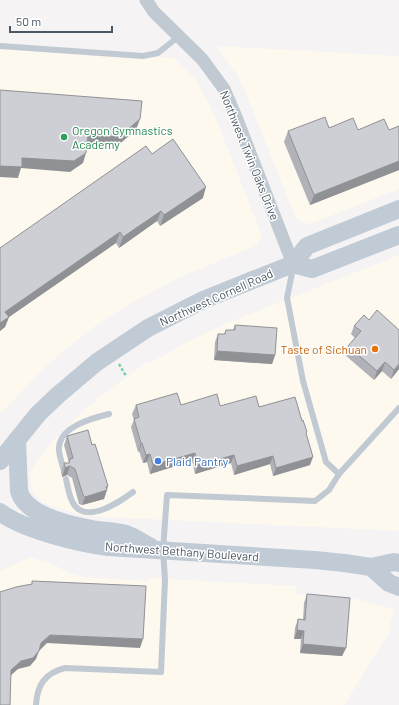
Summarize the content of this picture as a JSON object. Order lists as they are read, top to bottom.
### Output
{
  "streets": {
    "main road": ["Northwest Cornell Road", "Northwest Bethany Boulevard"],
    "street": ["Northwest Twin Oaks Drive"]
  },
  "crossings": [
    ["Northwest Twin Oaks Drive", "Northwest Cornell Road"]
  ],
  "places": ["Oregon Gymnastics Academy", "Taste of Sichuan", "Plaid Pantry"],
  "scale_bar": "50 m"
}
